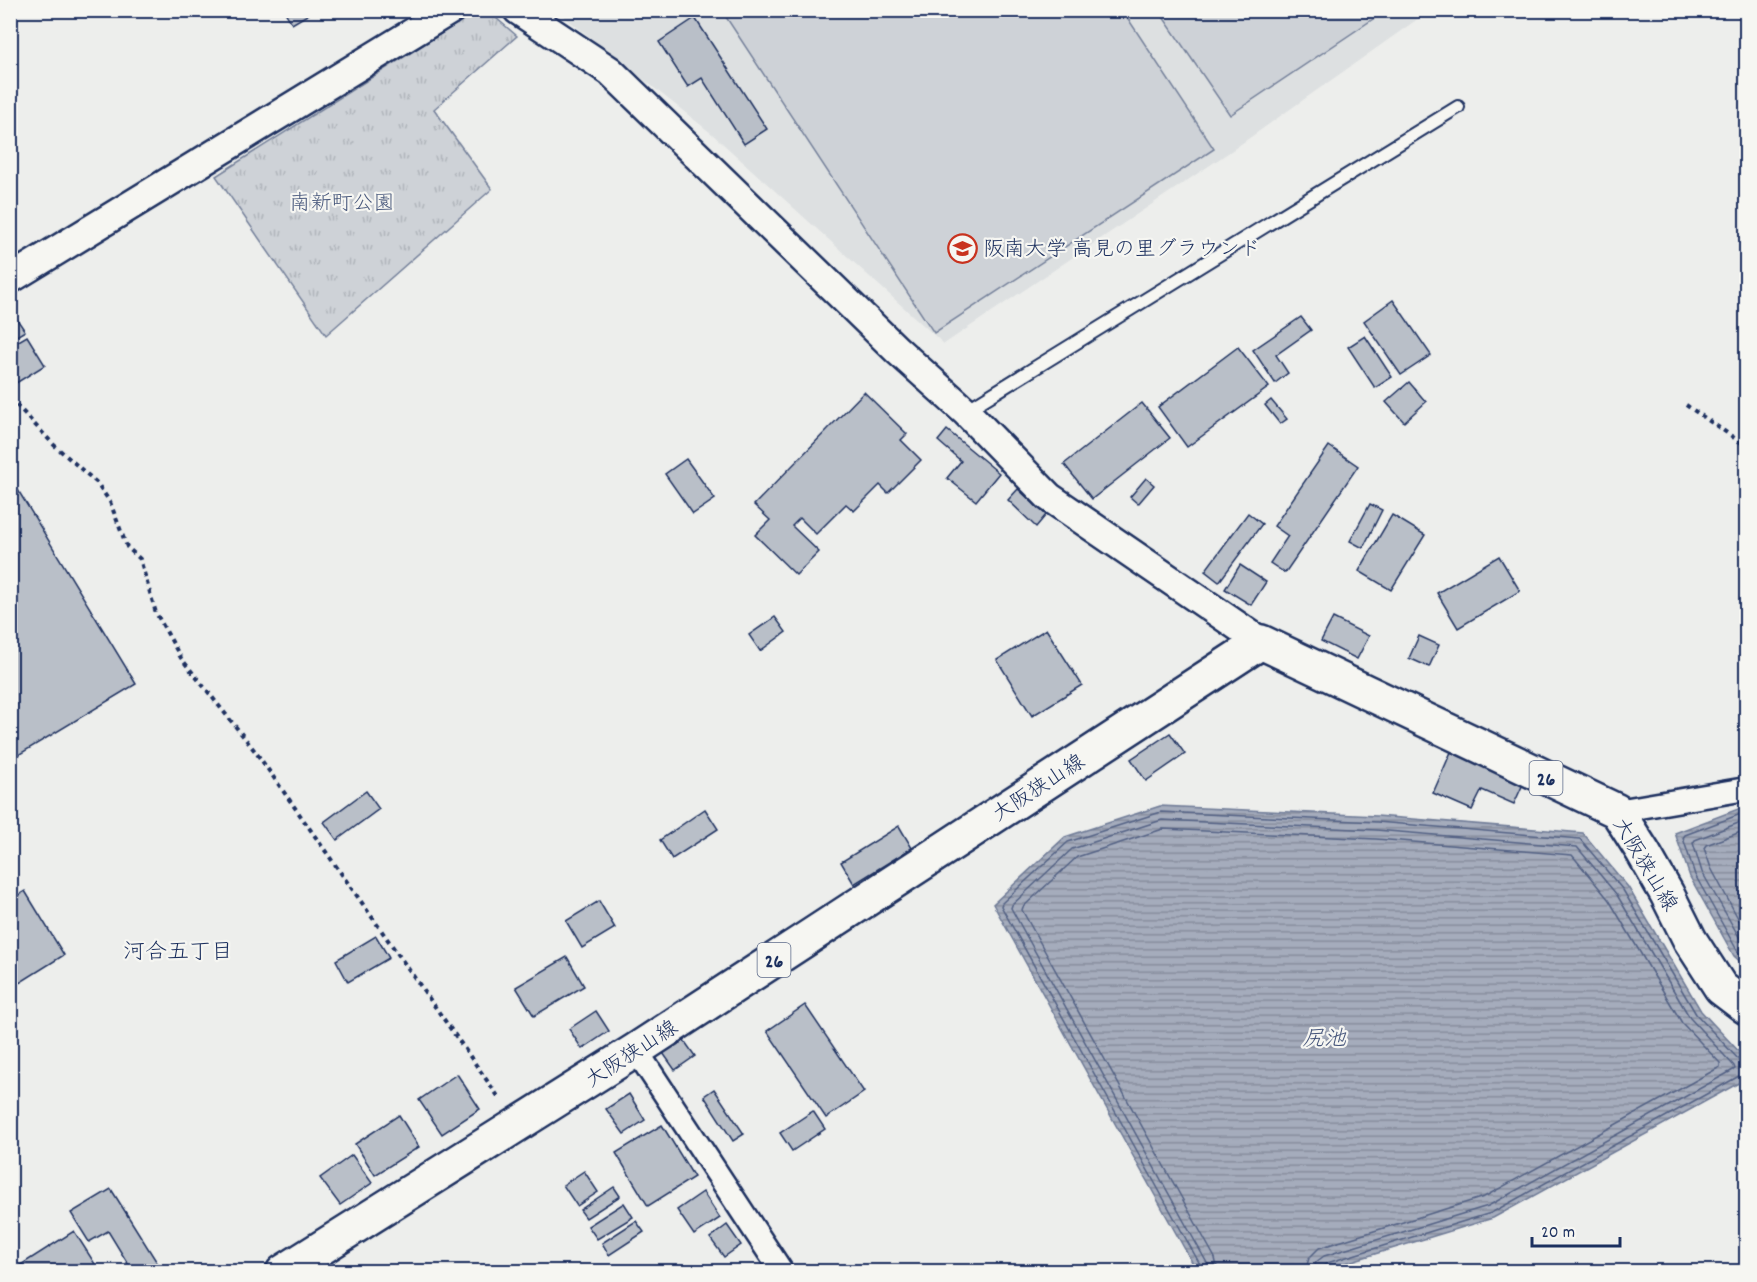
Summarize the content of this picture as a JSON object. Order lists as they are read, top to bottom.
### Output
{
  "streets": {
    "main road": ["26", "大阪狭山線"]
  },
  "districts": ["河合五丁目"],
  "water": ["尻池"],
  "parks": ["南新町公園"],
  "places": {
    "school or university": ["阪南大学 高見の里グラウンド"]
  },
  "scale_bar": "20 m"
}
